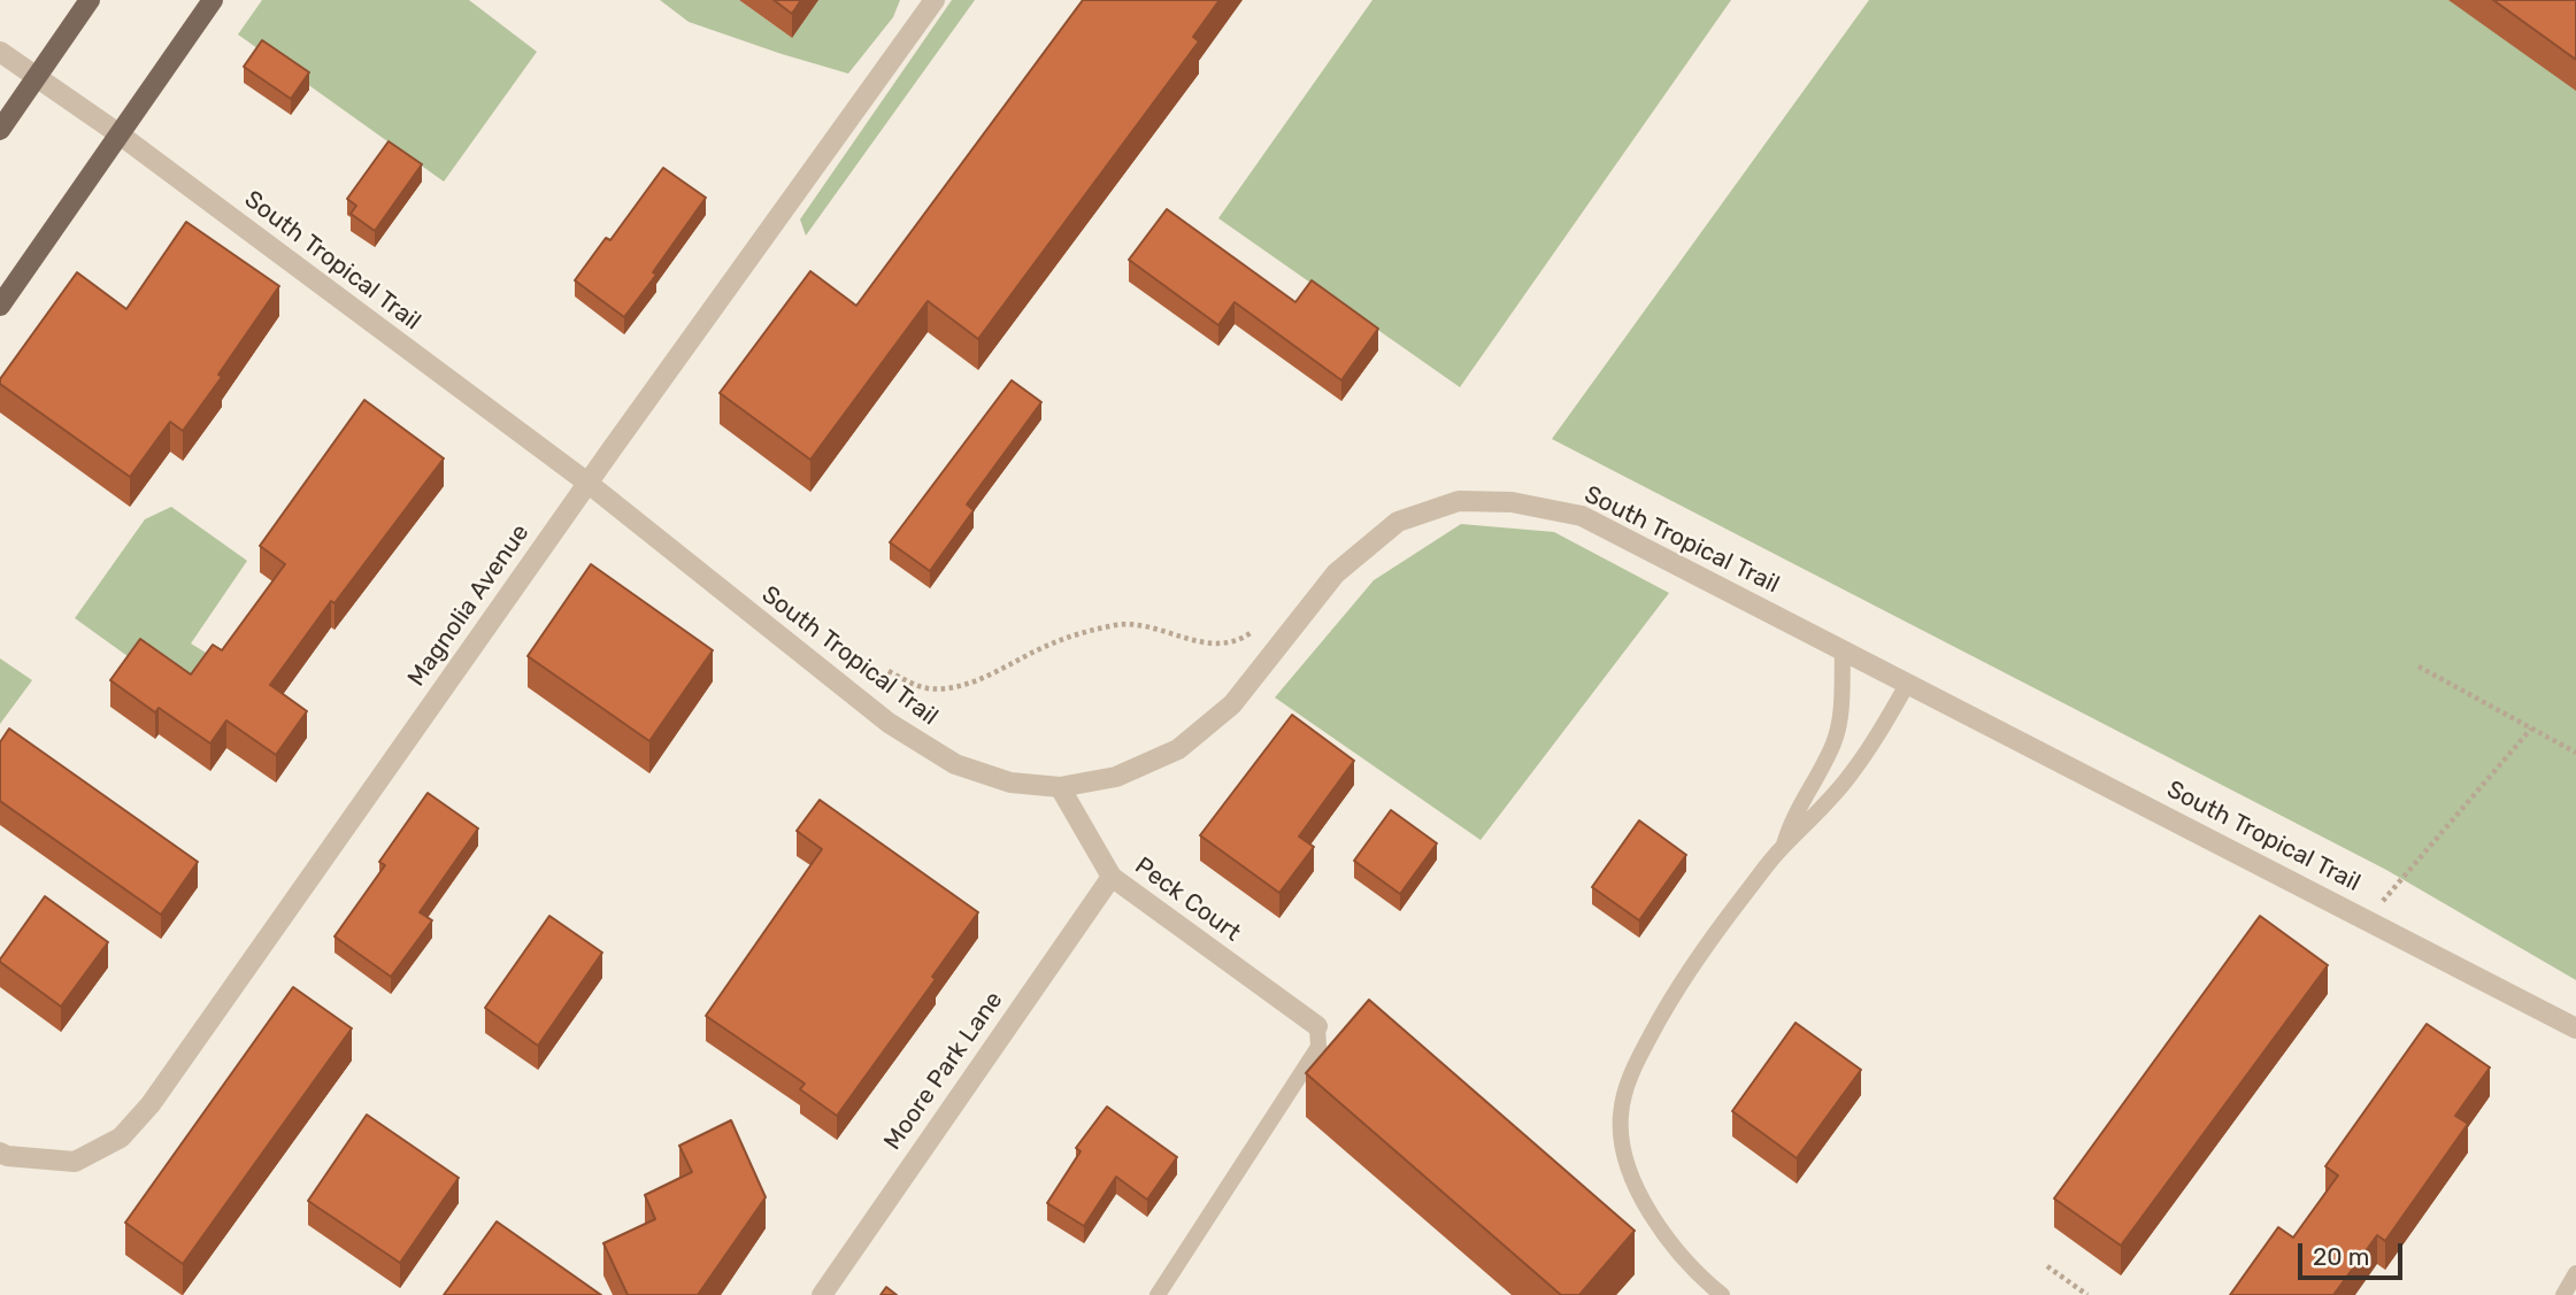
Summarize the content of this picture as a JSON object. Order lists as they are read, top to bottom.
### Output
{
  "streets": {
    "street": [
      "South Tropical Trail",
      "Magnolia Avenue",
      "Peck Court",
      "Moore Park Lane"
    ]
  },
  "crossings": [
    ["South Tropical Trail", "Magnolia Avenue"],
    ["South Tropical Trail", "Peck Court"],
    ["Peck Court", "Moore Park Lane"]
  ],
  "scale_bar": "20 m"
}
